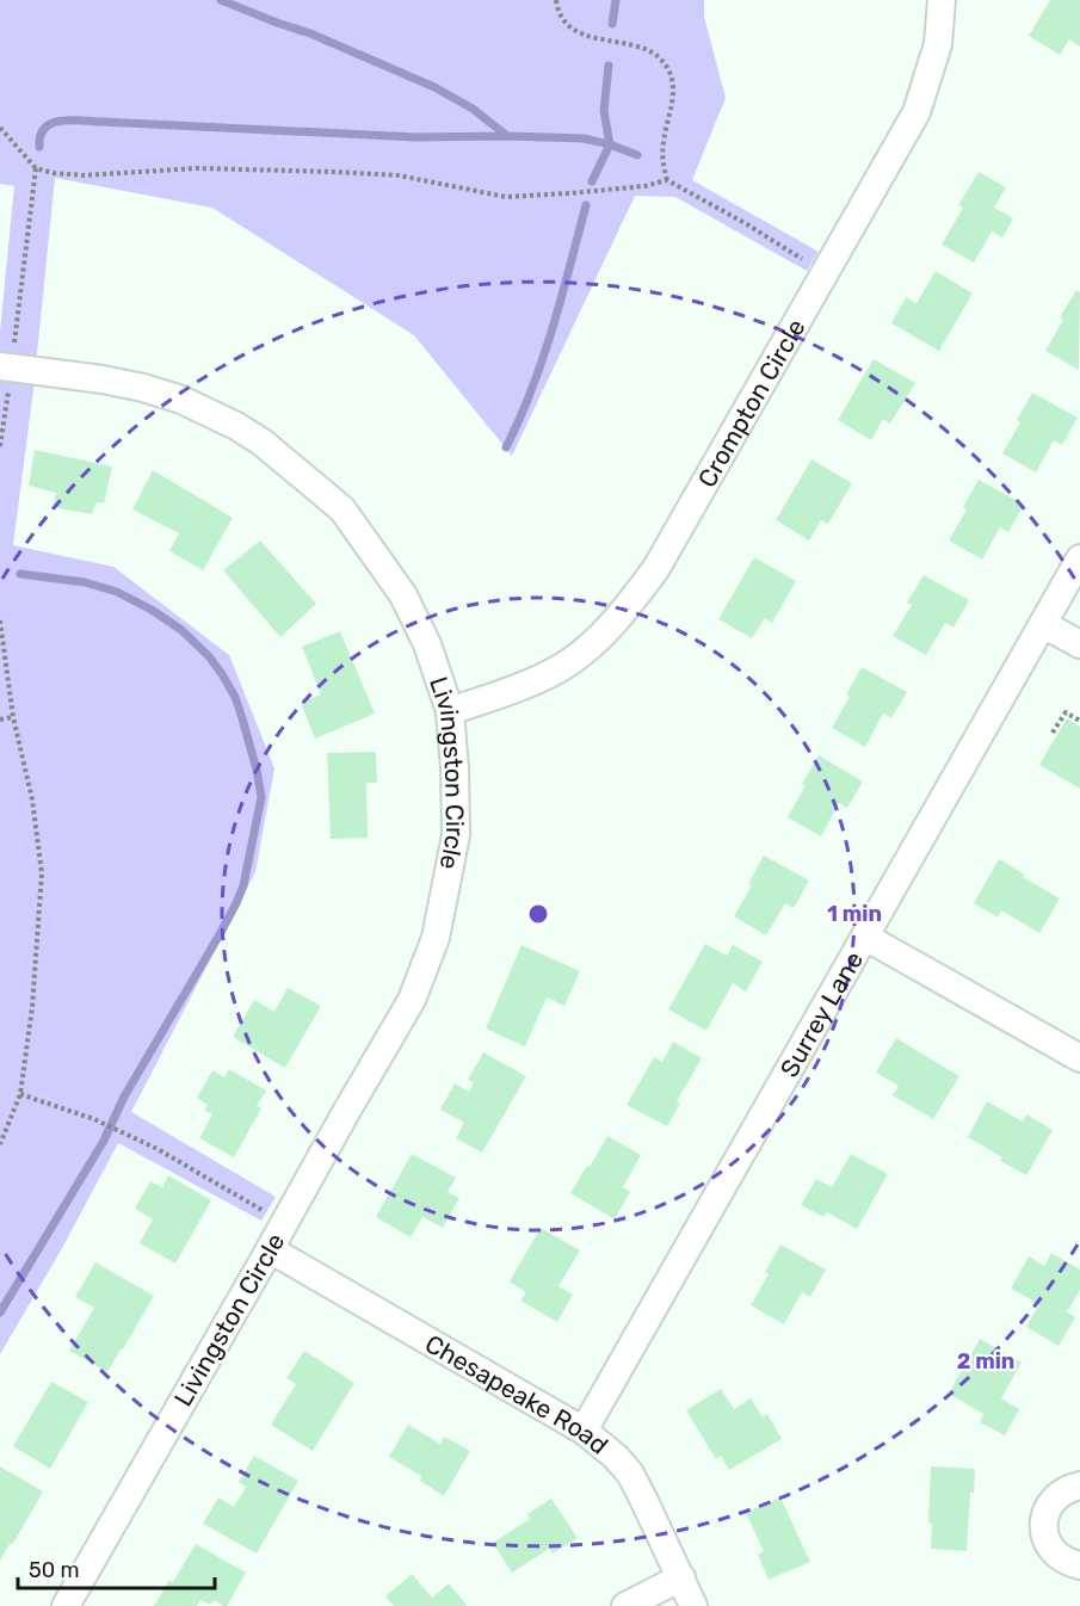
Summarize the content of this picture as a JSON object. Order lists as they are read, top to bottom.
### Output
{
  "streets": {
    "street": [
      "Crompton Circle",
      "Livingston Circle",
      "Surrey Lane",
      "Chesapeake Road"
    ]
  },
  "crossings": [
    ["Crompton Circle", "Livingston Circle"],
    ["Livingston Circle", "Chesapeake Road"],
    ["Surrey Lane", "Chesapeake Road"]
  ],
  "scale_bar": "50 m",
  "rings": ["1 min", "2 min"]
}
